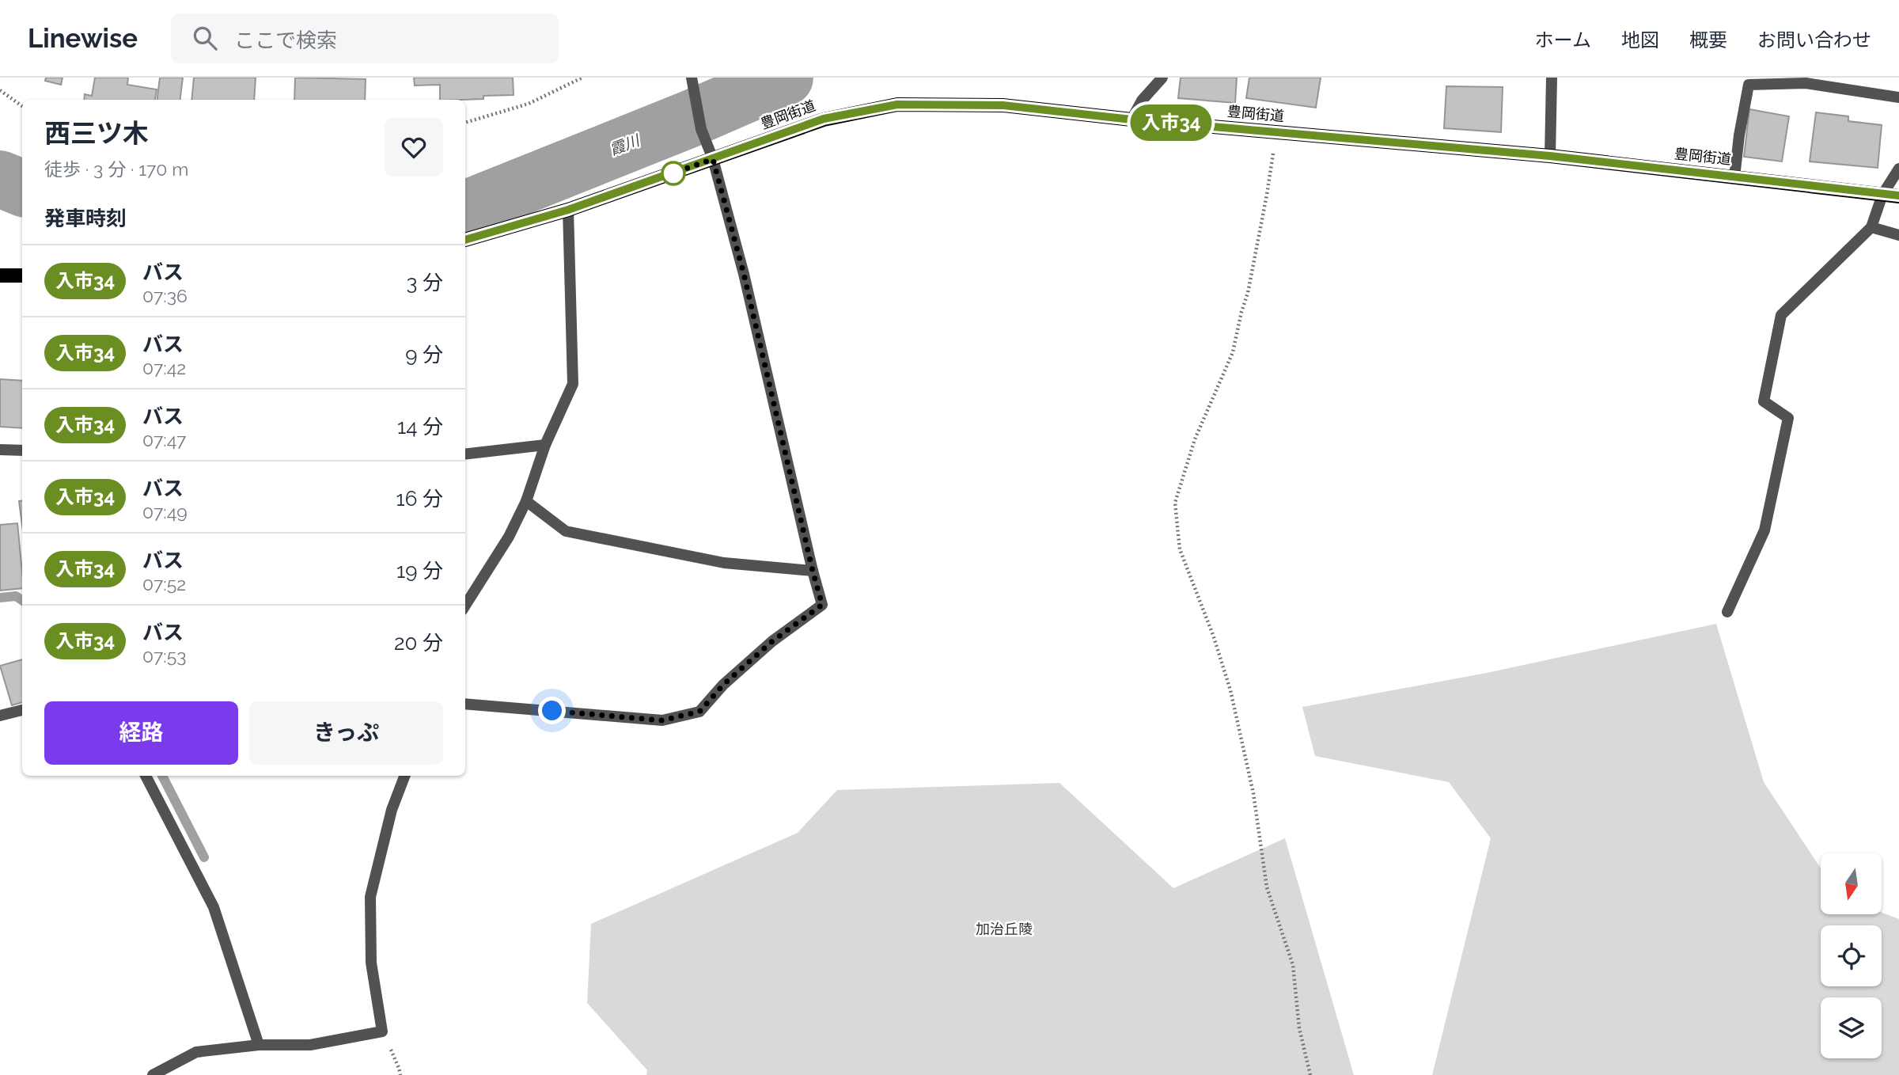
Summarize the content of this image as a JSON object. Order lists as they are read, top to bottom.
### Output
{
  "streets": {
    "main road": ["豊岡街道"]
  },
  "water": ["霞川"],
  "parks": ["加治丘陵"],
  "lines": ["bus line 入市34"],
  "north": "bottom",
  "page": {
    "header": "Linewise",
    "search": "ここで検索",
    "nav": [
      "ホーム",
      "地図",
      "概要",
      "お問い合わせ"
    ],
    "on_map": "入市34",
    "heading": [
      ["西三ツ木", "徒歩 · 3 分 · 170 m"],
      "発車時刻"
    ],
    "list": [
      {
        "mark": "入市34",
        "name": "バス",
        "note": "07:36",
        "value": "3 分"
      },
      {
        "mark": "入市34",
        "name": "バス",
        "note": "07:42",
        "value": "9 分"
      },
      {
        "mark": "入市34",
        "name": "バス",
        "note": "07:47",
        "value": "14 分"
      },
      {
        "mark": "入市34",
        "name": "バス",
        "note": "07:49",
        "value": "16 分"
      },
      {
        "mark": "入市34",
        "name": "バス",
        "note": "07:52",
        "value": "19 分"
      },
      {
        "mark": "入市34",
        "name": "バス",
        "note": "07:53",
        "value": "20 分"
      }
    ],
    "buttons": ["経路", "きっぷ"]
  }
}
